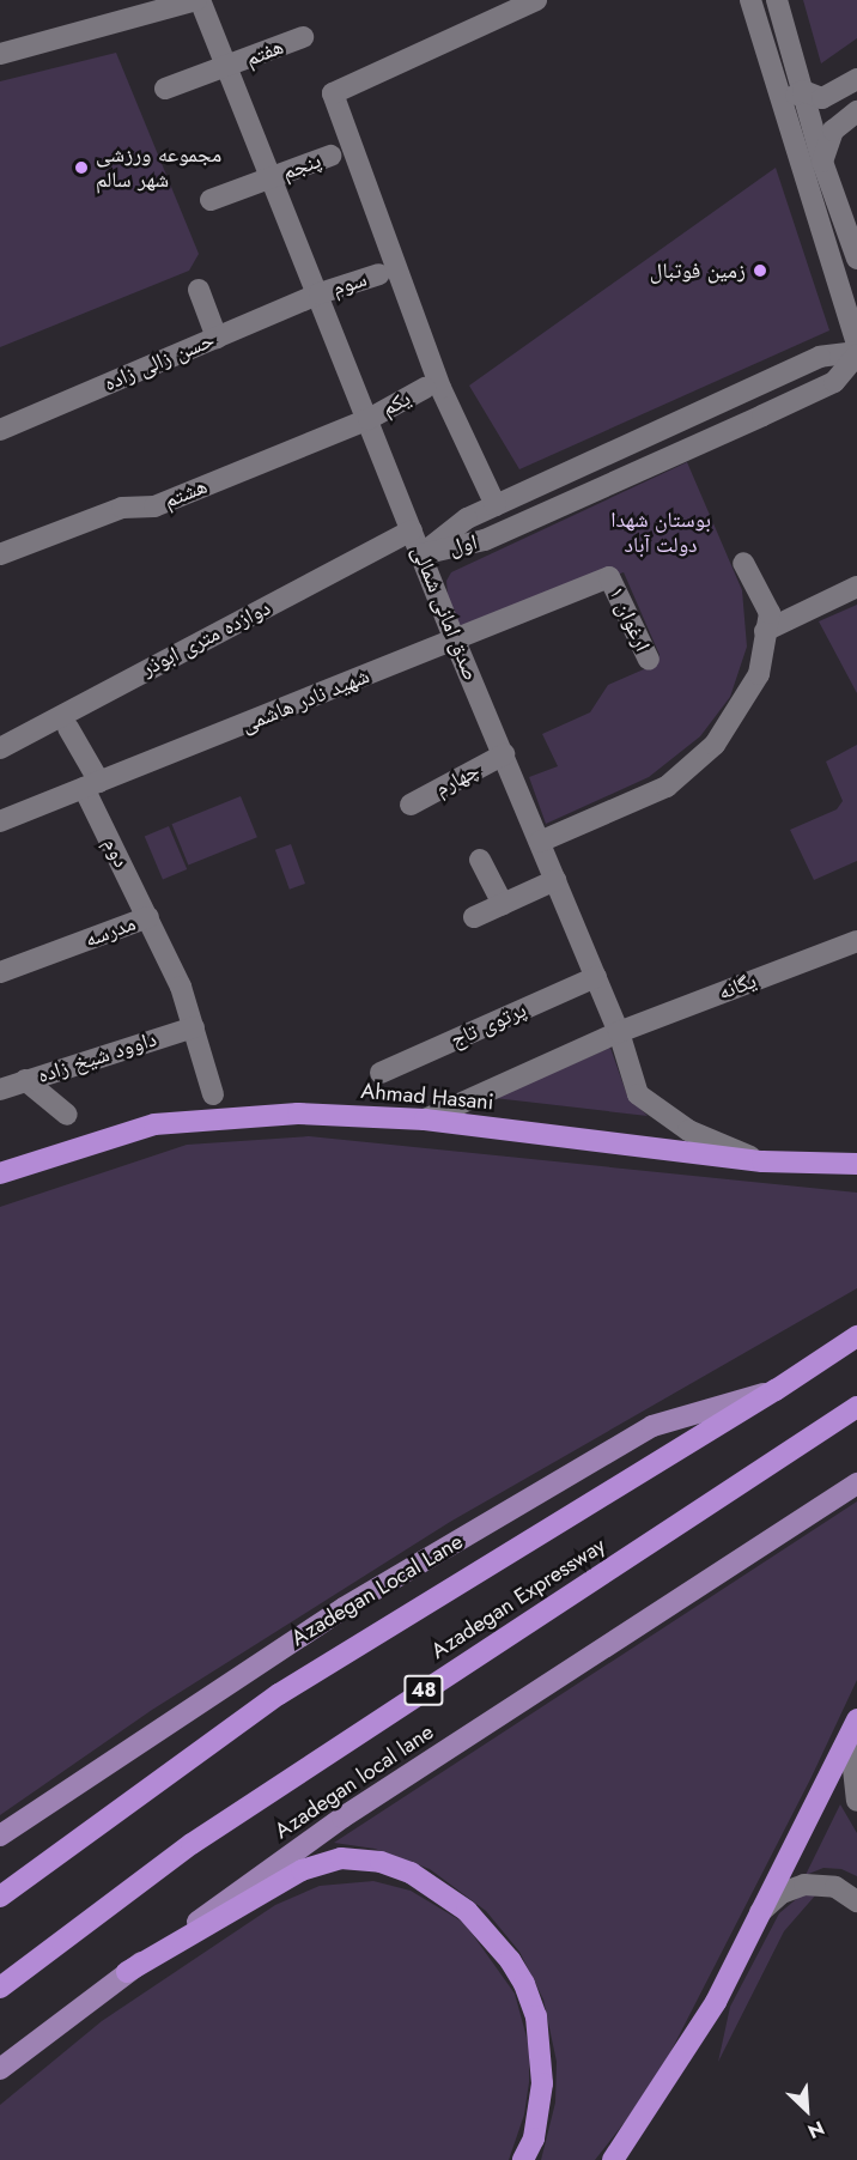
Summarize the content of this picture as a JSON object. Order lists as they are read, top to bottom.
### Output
{
  "streets": {
    "highway": ["Ahmad Hasani", "Azadegan Expressway", "48"],
    "main road": ["Azadegan Local Lane", "Azadegan local lane"],
    "street": [
      "هفتم",
      "پنجم",
      "سوم",
      "حسن زالی زاده",
      "یکم",
      "هشتم",
      "اول",
      "صدق امانی شمالی",
      "ارغوان ۱",
      "دوازده متری ابوذر",
      "شهید نادر هاشمی",
      "چهارم",
      "دوم",
      "مدرسه",
      "یگانه",
      "پرتوی تاج",
      "داوود شیخ زاده"
    ]
  },
  "crossings": [
    ["هفتم", "صدق امانی شمالی"],
    ["پنجم", "صدق امانی شمالی"],
    ["سوم", "حسن زالی زاده"],
    ["سوم", "صدق امانی شمالی"],
    ["حسن زالی زاده", "صدق امانی شمالی"],
    ["یکم", "هشتم"],
    ["یکم", "صدق امانی شمالی"],
    ["هشتم", "صدق امانی شمالی"],
    ["اول", "صدق امانی شمالی"],
    ["صدق امانی شمالی", "دوازده متری ابوذر"],
    ["صدق امانی شمالی", "شهید نادر هاشمی"],
    ["صدق امانی شمالی", "چهارم"],
    ["صدق امانی شمالی", "یگانه"],
    ["صدق امانی شمالی", "پرتوی تاج"],
    ["صدق امانی شمالی", "Ahmad Hasani"],
    ["ارغوان ۱", "شهید نادر هاشمی"],
    ["شهید نادر هاشمی", "دوم"],
    ["دوم", "مدرسه"],
    ["مدرسه", "داوود شیخ زاده"],
    ["یگانه", "Ahmad Hasani"],
    ["Azadegan Local Lane", "Azadegan Expressway"]
  ],
  "parks": ["بوستان شهدا دولت آباد"],
  "places": ["مجموعه ورزشی شهر سالم", "زمین فوتبال"],
  "north": "bottom right"
}
